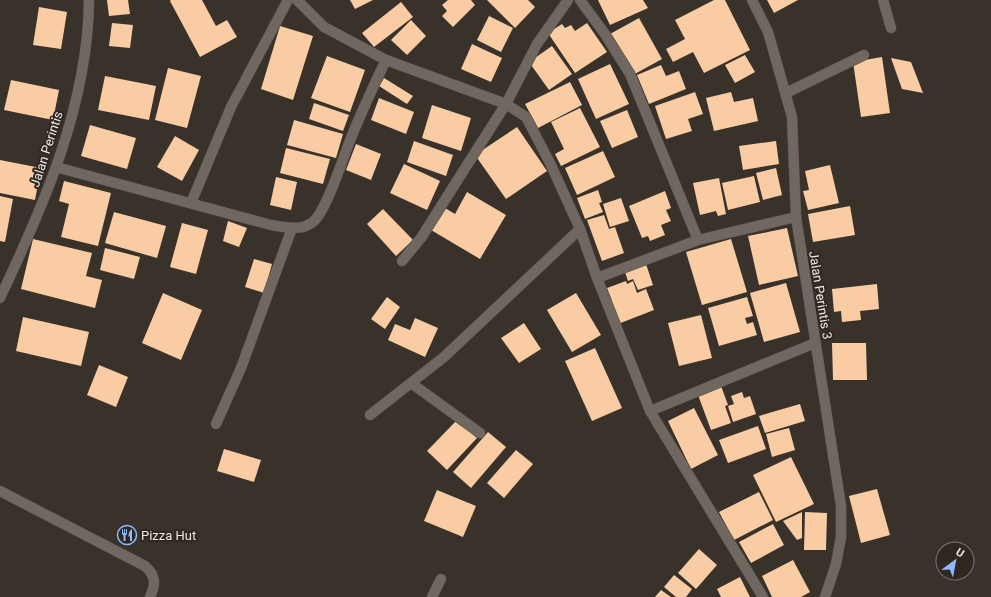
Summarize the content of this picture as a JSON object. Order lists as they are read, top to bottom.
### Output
{
  "streets": {
    "street": ["Jalan Perintis", "Jalan Perintis 3"]
  },
  "places": {
    "restaurant": ["Pizza Hut"]
  },
  "north": "top right"
}
